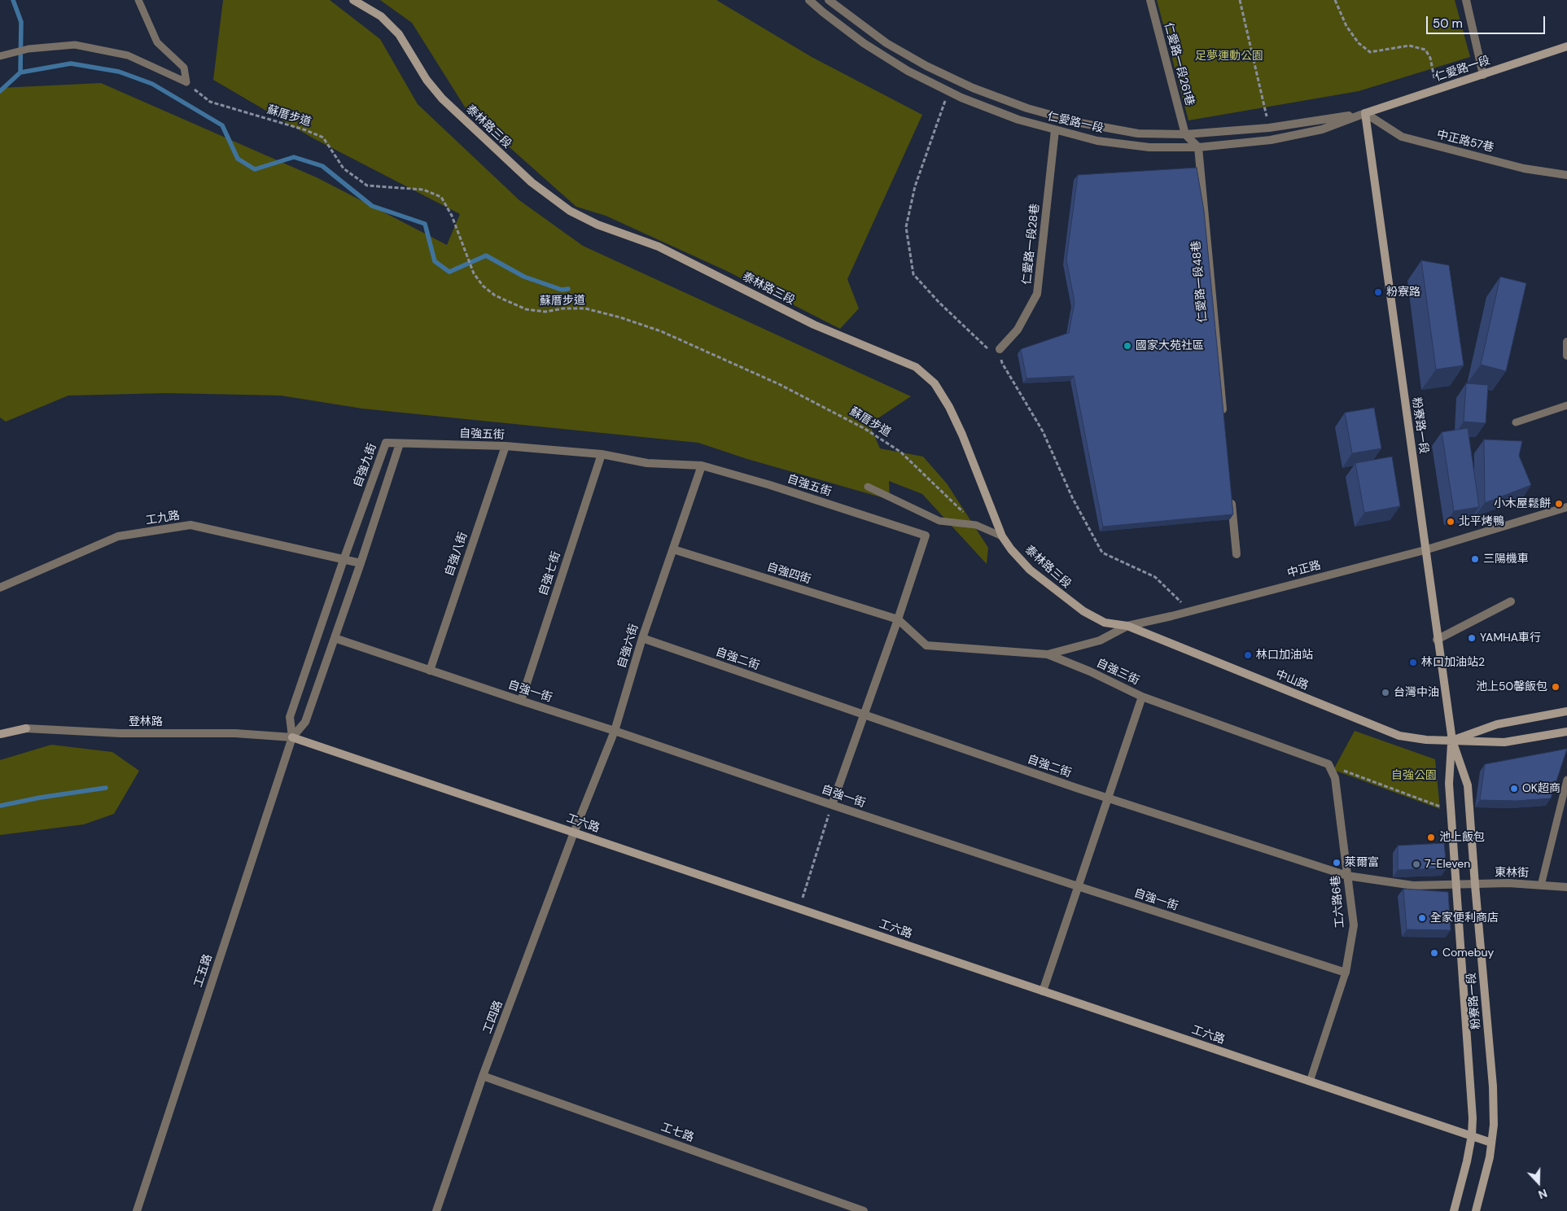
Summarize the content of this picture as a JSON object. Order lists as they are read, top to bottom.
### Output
{
  "streets": {
    "main road": [
      "仁愛路一段",
      "泰林路三段",
      "粉寮路一段",
      "中山路",
      "登林路",
      "工六路"
    ],
    "street": [
      "仁愛路一段261巷",
      "中正路57巷",
      "仁愛路一段28巷",
      "仁愛路一段48巷",
      "自強五街",
      "自強九街",
      "工九路",
      "自強八街",
      "中正路",
      "自強七街",
      "自強四街",
      "自強六街",
      "自強二街",
      "自強三街",
      "自強一街",
      "東林街",
      "工六路6巷",
      "工五路",
      "工四路",
      "工七路"
    ],
    "path": ["蘇厝步道"]
  },
  "crossings": [
    ["仁愛路一段261巷", "仁愛路一段"],
    ["仁愛路一段", "中正路57巷"],
    ["仁愛路一段", "仁愛路一段28巷"],
    ["仁愛路一段", "仁愛路一段48巷"],
    ["仁愛路一段", "粉寮路一段"],
    ["泰林路三段", "中正路"],
    ["泰林路三段", "中山路"],
    ["中正路57巷", "粉寮路一段"],
    ["粉寮路一段", "中正路"],
    ["粉寮路一段", "自強二街"],
    ["粉寮路一段", "中山路"],
    ["粉寮路一段", "工六路"],
    ["粉寮路一段", "東林街"],
    ["自強五街", "自強九街"],
    ["自強五街", "自強八街"],
    ["自強五街", "自強七街"],
    ["自強五街", "自強四街"],
    ["自強五街", "自強六街"],
    ["自強五街", "自強二街"],
    ["自強五街", "自強三街"],
    ["自強五街", "自強一街"],
    ["自強九街", "工九路"],
    ["自強九街", "登林路"],
    ["自強九街", "工六路"],
    ["自強九街", "工五路"],
    ["自強八街", "自強一街"],
    ["中正路", "自強三街"],
    ["中正路", "中山路"],
    ["自強七街", "自強一街"],
    ["自強四街", "自強六街"],
    ["自強四街", "自強三街"],
    ["自強六街", "自強二街"],
    ["自強六街", "自強一街"],
    ["自強六街", "工六路"],
    ["自強六街", "工四路"],
    ["自強二街", "東林街"],
    ["自強二街", "工六路6巷"],
    ["自強三街", "工六路6巷"],
    ["自強一街", "工六路6巷"],
    ["登林路", "工六路"],
    ["登林路", "工五路"],
    ["工六路", "工六路6巷"],
    ["工六路", "工五路"],
    ["工六路", "工四路"],
    ["工四路", "工七路"]
  ],
  "parks": ["足夢運動公園", "自強公園"],
  "places": [
    "粉寮路",
    "國家大苑社區",
    "小木屋鬆餅",
    "北平烤鴨",
    "三陽機車",
    "YAMHA車行",
    "林口加油站",
    "林口加油站2",
    "池上50馨飯包",
    "台灣中油",
    "OK超商",
    "池上飯包",
    "萊爾富",
    "7-Eleven",
    "全家便利商店",
    "Comebuy"
  ],
  "scale_bar": "50 m",
  "north": "bottom"
}
